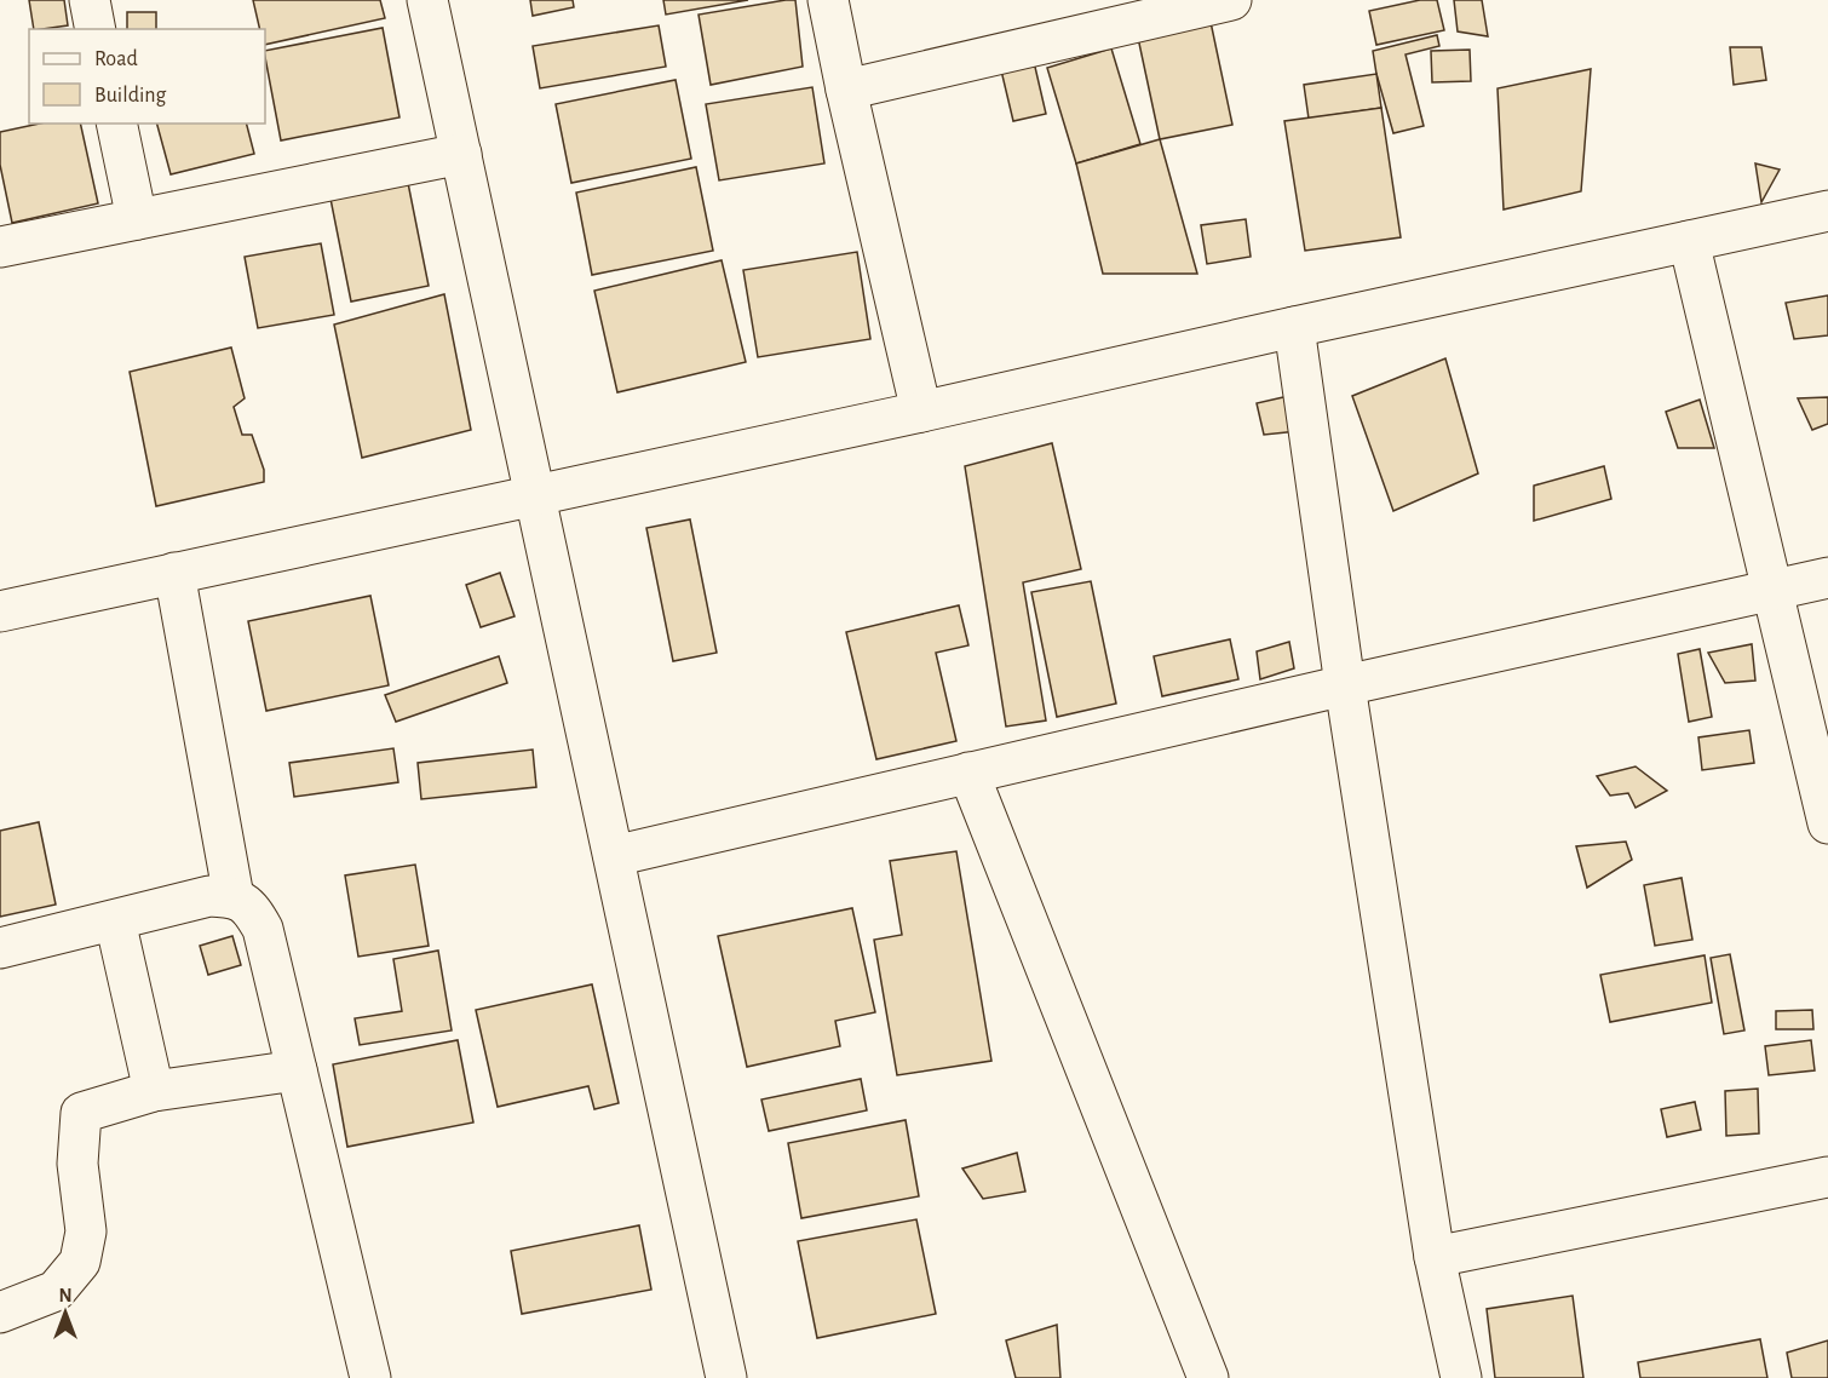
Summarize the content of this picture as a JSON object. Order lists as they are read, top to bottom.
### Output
{
  "legend": ["Road", "Building"],
  "north": "top"
}
